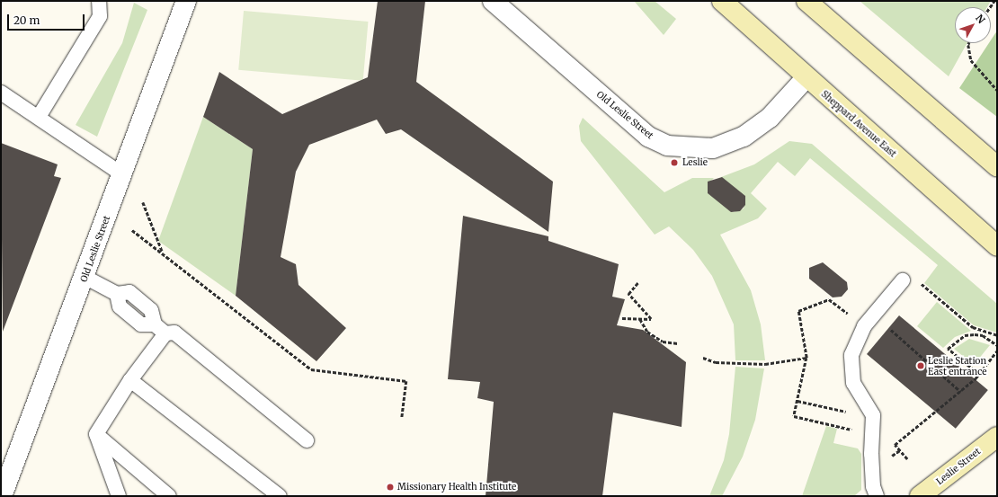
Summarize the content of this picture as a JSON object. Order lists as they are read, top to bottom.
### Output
{
  "streets": {
    "main road": ["Sheppard Avenue East", "Leslie Street"],
    "street": ["Old Leslie Street"]
  },
  "crossings": [
    ["Old Leslie Street", "Sheppard Avenue East"]
  ],
  "places": ["Leslie", "Leslie Station East entrance", "Missionary Health Institute"],
  "scale_bar": "20 m",
  "north": "top right"
}
